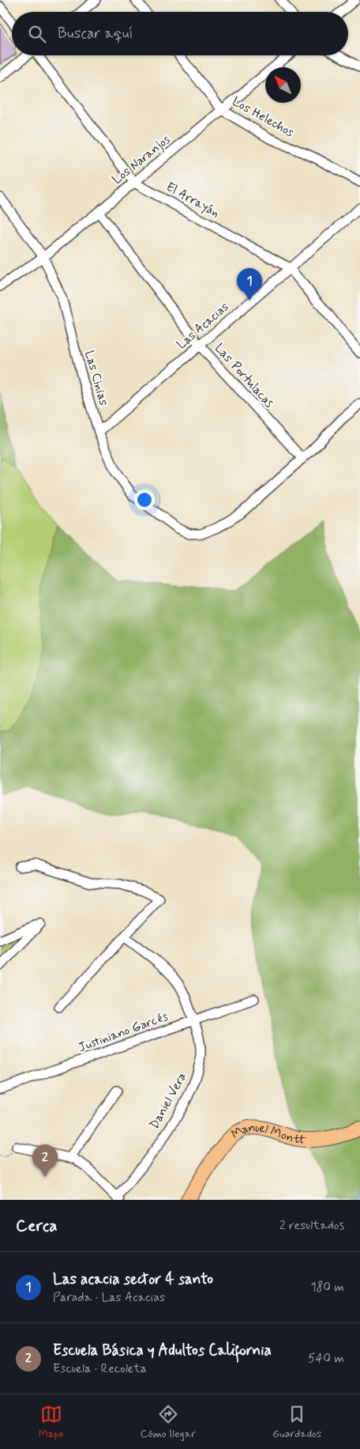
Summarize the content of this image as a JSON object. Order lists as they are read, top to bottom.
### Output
{
  "streets": {
    "main road": ["Manuel Montt"],
    "street": [
      "Los Helechos",
      "Los Naranjos",
      "El Arrayán",
      "Las Acacias",
      "Las Portulacas",
      "Las Cinias",
      "Justiniano Garcés",
      "Daniel Vera"
    ]
  },
  "crossings": [
    ["Los Helechos", "Los Naranjos"],
    ["Los Naranjos", "El Arrayán"],
    ["Los Naranjos", "Las Portulacas"],
    ["Los Naranjos", "Las Cinias"],
    ["El Arrayán", "Las Acacias"],
    ["Las Acacias", "Las Portulacas"],
    ["Las Acacias", "Las Cinias"],
    ["Las Portulacas", "Las Cinias"],
    ["Justiniano Garcés", "Daniel Vera"]
  ],
  "north": "top left",
  "page": {
    "search": "Buscar aquí",
    "pins": ["1", "2"],
    "heading": ["Cerca", "2 resultados"],
    "list": [
      {
        "mark": "1",
        "name": "Las acacia sector 4 santo",
        "note": "Parada · Las Acacias",
        "value": "180 m"
      },
      {
        "mark": "2",
        "name": "Escuela Básica y Adultos California",
        "note": "Escuela · Recoleta",
        "value": "540 m"
      }
    ],
    "nav": ["Mapa", "Cómo llegar", "Guardados"]
  }
}
